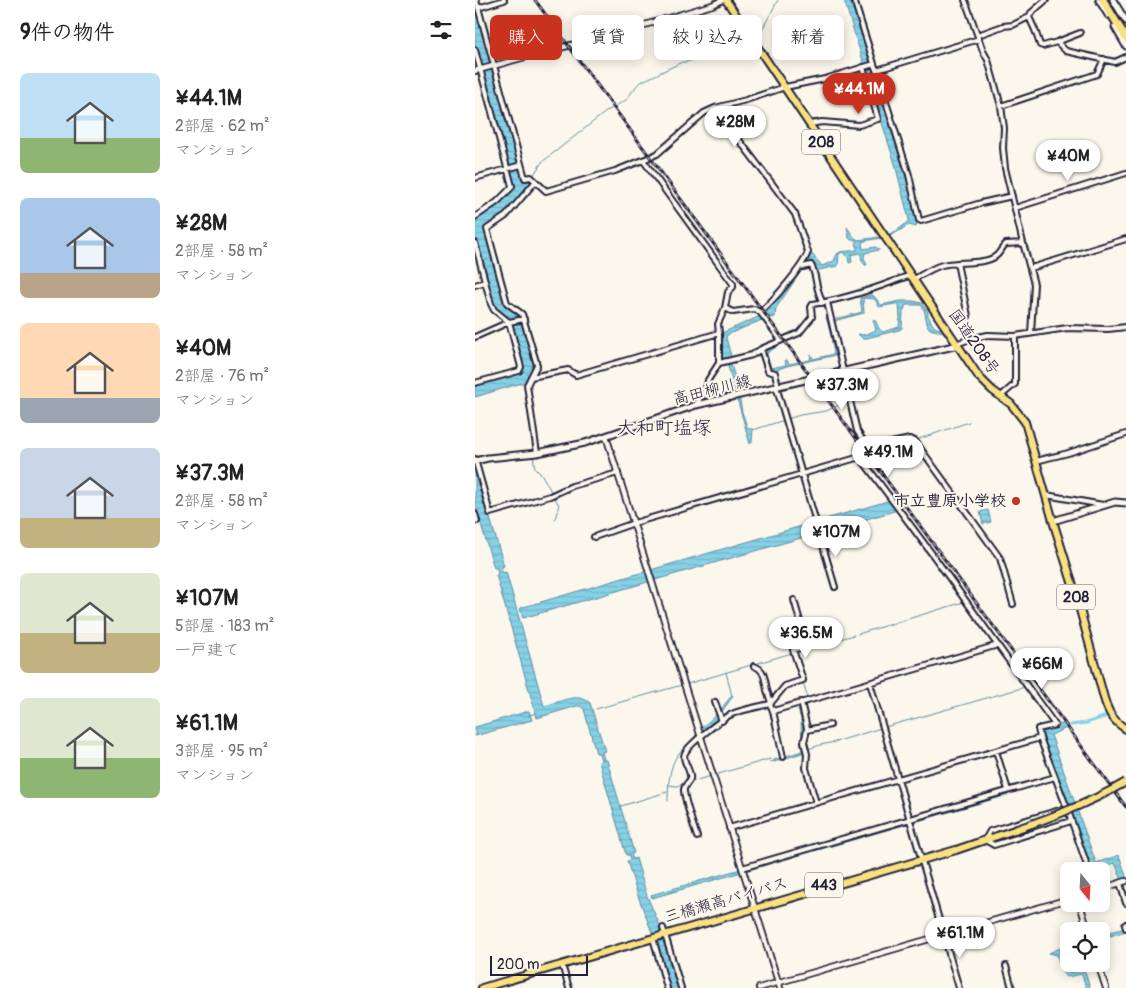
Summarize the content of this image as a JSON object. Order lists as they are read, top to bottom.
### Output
{
  "streets": {
    "highway": [
      "208",
      "国道208号",
      "443",
      "三橋瀬高バイパス"
    ],
    "main road": ["高田柳川線"]
  },
  "crossings": [
    ["国道208号", "高田柳川線"]
  ],
  "districts": ["大和町塩塚"],
  "places": ["市立豊原小学校"],
  "scale_bar": "200 m",
  "north": "bottom",
  "page": {
    "heading": "9件の物件",
    "chip": [
      "購入",
      "賃貸",
      "絞り込み",
      "新着"
    ],
    "list": [
      {
        "name": "¥44.1M",
        "note": "2部屋 · 62 m² · マンション"
      },
      {
        "name": "¥28M",
        "note": "2部屋 · 58 m² · マンション"
      },
      {
        "name": "¥40M",
        "note": "2部屋 · 76 m² · マンション"
      },
      {
        "name": "¥37.3M",
        "note": "2部屋 · 58 m² · マンション"
      },
      {
        "name": "¥107M",
        "note": "5部屋 · 183 m² · 一戸建て"
      },
      {
        "name": "¥61.1M",
        "note": "3部屋 · 95 m² · マンション"
      }
    ],
    "price": [
      "¥44.1M",
      "¥28M",
      "¥40M",
      "¥37.3M",
      "¥49.1M",
      "¥107M",
      "¥36.5M",
      "¥66M",
      "¥61.1M"
    ],
    "scale": "200 m"
  }
}
